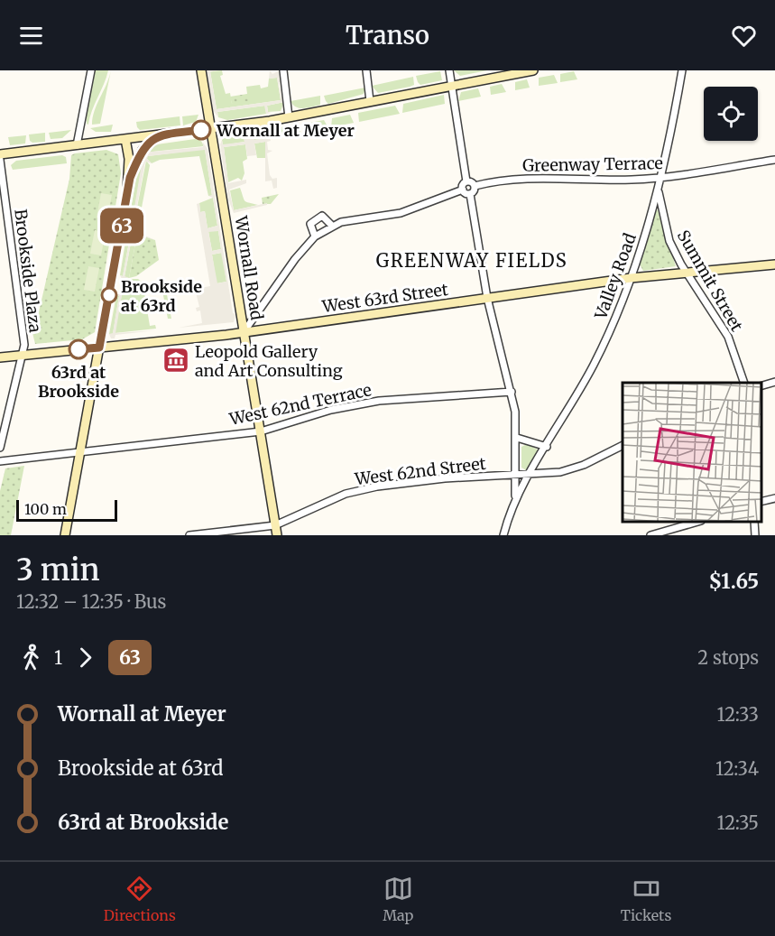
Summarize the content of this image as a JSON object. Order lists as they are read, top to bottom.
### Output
{
  "streets": {
    "main road": ["Wornall Road", "West 63rd Street"],
    "street": [
      "Greenway Terrace",
      "Brookside Plaza",
      "Valley Road",
      "Summit Street",
      "West 62nd Terrace",
      "West 62nd Street"
    ]
  },
  "crossings": [
    ["Greenway Terrace", "Valley Road"],
    ["Wornall Road", "West 63rd Street"],
    ["Wornall Road", "West 62nd Terrace"],
    ["Wornall Road", "West 62nd Street"],
    ["Brookside Plaza", "West 63rd Street"],
    ["Valley Road", "Summit Street"],
    ["Valley Road", "West 63rd Street"],
    ["Valley Road", "West 62nd Street"],
    ["Summit Street", "West 63rd Street"]
  ],
  "districts": ["GREENWAY FIELDS"],
  "places": {
    "other": ["Wornall at Meyer", "Brookside at 63rd", "63rd at Brookside"],
    "museum": ["Leopold Gallery and Art Consulting"]
  },
  "lines": ["bus line 63"],
  "scale_bar": "100 m",
  "page": {
    "header": "Transo",
    "on_map": "63",
    "scale": "100 m",
    "heading": ["3 min", "12:32 – 12:35 · Bus", "$1.65"],
    "legs": ["1", "63", "2 stops"],
    "list": [
      {
        "name": "Wornall at Meyer",
        "value": "12:33"
      },
      {
        "name": "Brookside at 63rd",
        "value": "12:34"
      },
      {
        "name": "63rd at Brookside",
        "value": "12:35"
      }
    ],
    "tabs": ["Directions", "Map", "Tickets"]
  }
}
